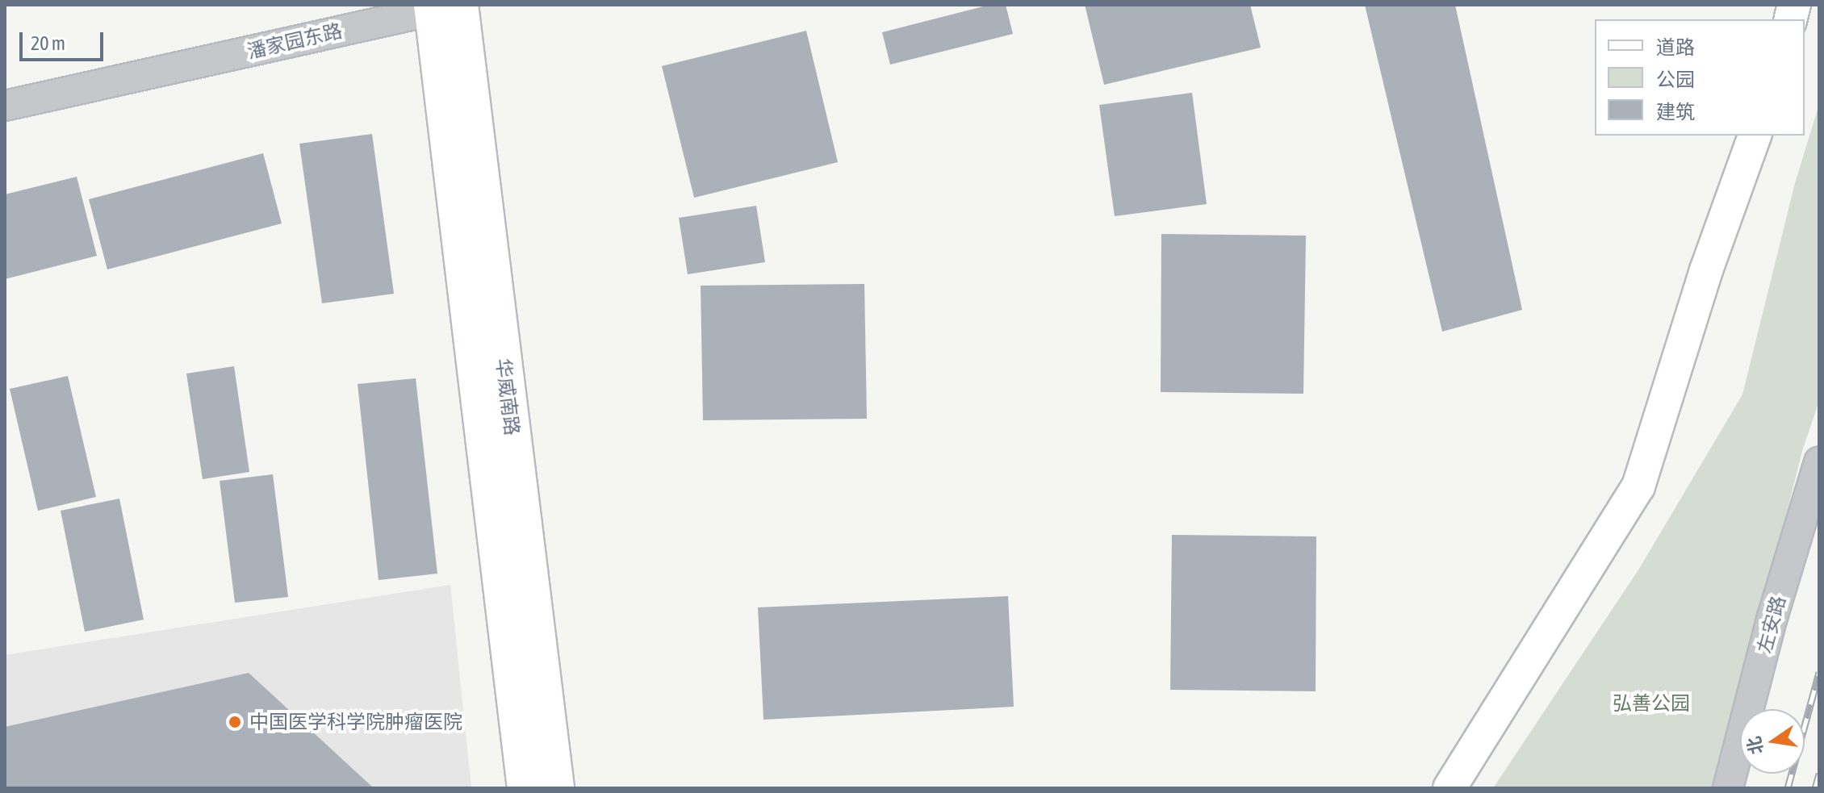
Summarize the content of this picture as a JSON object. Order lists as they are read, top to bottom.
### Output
{
  "streets": {
    "main road": ["华威南路"],
    "street": ["潘家园东路", "左安路"]
  },
  "crossings": [
    ["潘家园东路", "华威南路"]
  ],
  "parks": ["弘善公园"],
  "places": ["中国医学科学院肿瘤医院"],
  "legend": ["道路", "公园", "建筑"],
  "scale_bar": "20 m",
  "north": "left"
}
